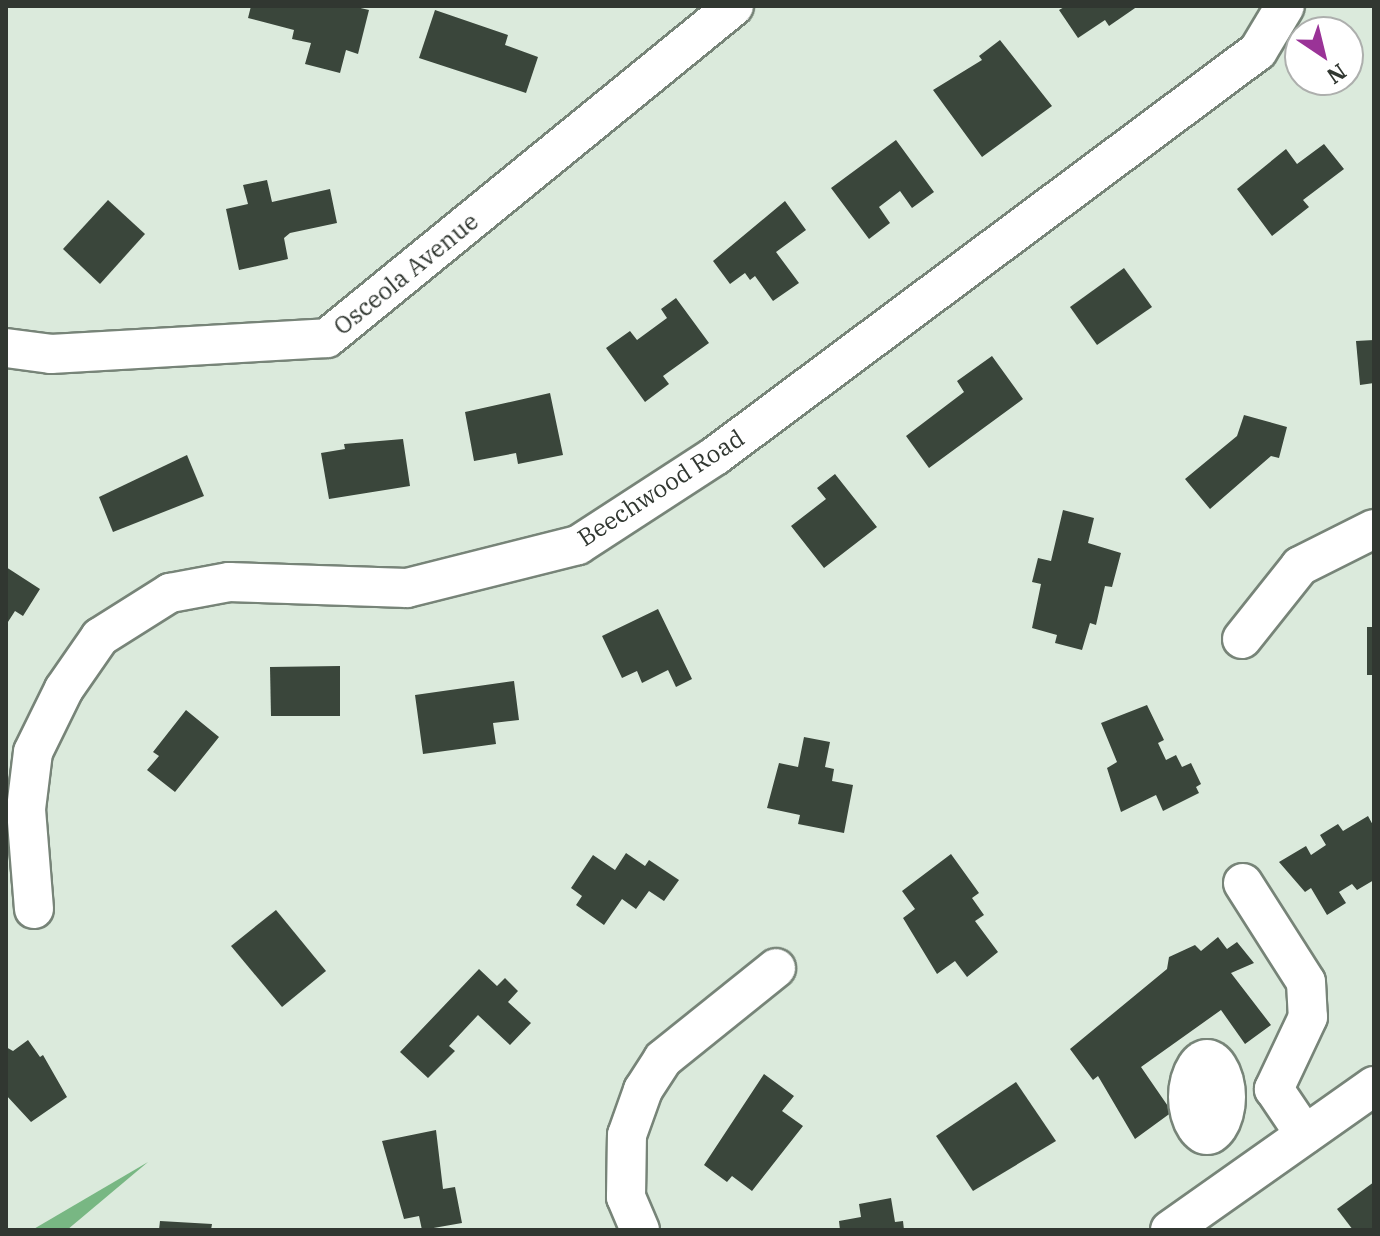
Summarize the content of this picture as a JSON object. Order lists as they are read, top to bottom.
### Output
{
  "streets": {
    "street": ["Osceola Avenue", "Beechwood Road"]
  },
  "north": "bottom right"
}
